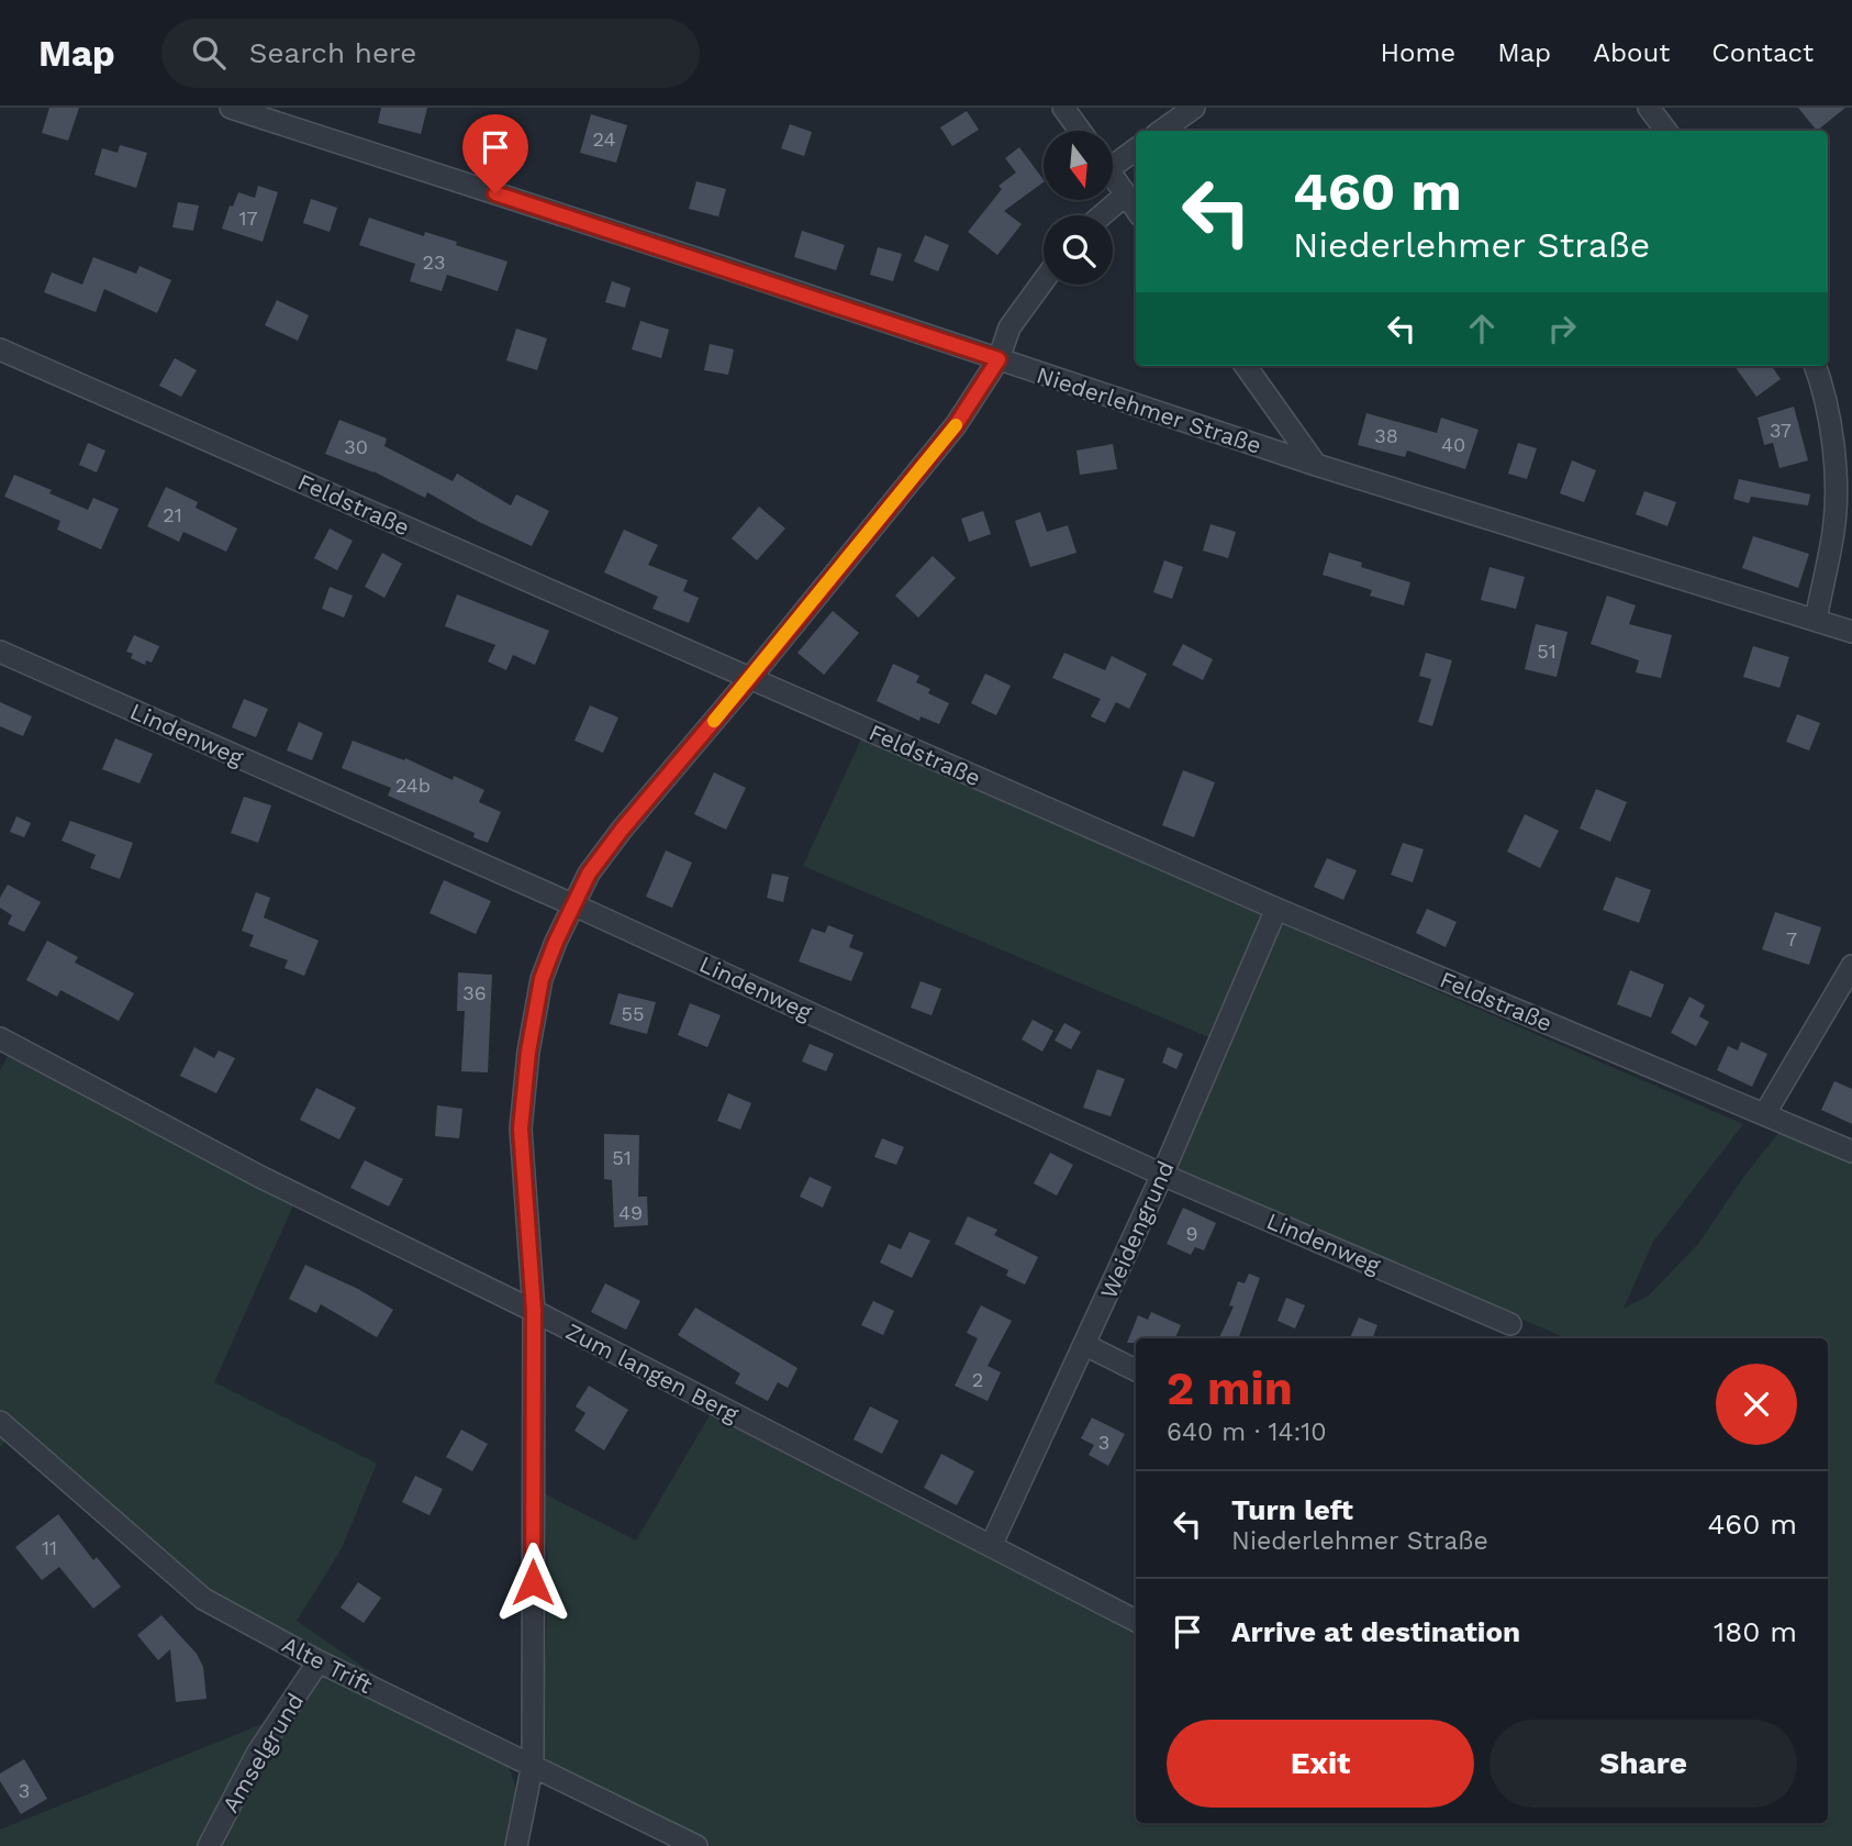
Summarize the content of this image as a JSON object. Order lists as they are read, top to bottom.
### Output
{
  "streets": {
    "street": [
      "Niederlehmer Straße",
      "Feldstraße",
      "Lindenweg",
      "Weidengrund",
      "Zum langen Berg",
      "Alte Trift",
      "Amselgrund"
    ]
  },
  "crossings": [
    ["Feldstraße", "Weidengrund"],
    ["Lindenweg", "Weidengrund"],
    ["Weidengrund", "Zum langen Berg"],
    ["Alte Trift", "Amselgrund"]
  ],
  "house_numbers": [
    "24",
    "17",
    "23",
    "37",
    "38",
    "40",
    "30",
    "21",
    "51",
    "24b",
    "7",
    "36",
    "55",
    "51",
    "49",
    "9",
    "2",
    "3",
    "11",
    "3"
  ],
  "north": "bottom",
  "page": {
    "header": "Map",
    "search": "Search here",
    "nav": [
      "Home",
      "Map",
      "About",
      "Contact"
    ],
    "turn": ["460 m", "Niederlehmer Straße"],
    "heading": ["2 min", "640 m · 14:10"],
    "list": [
      {
        "name": "Turn left",
        "note": "Niederlehmer Straße",
        "value": "460 m"
      },
      {
        "name": "Arrive at destination",
        "value": "180 m"
      }
    ],
    "buttons": ["Exit", "Share"]
  }
}
